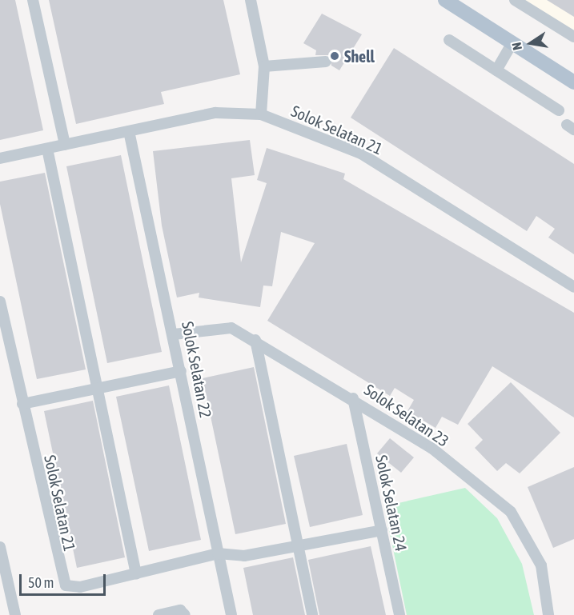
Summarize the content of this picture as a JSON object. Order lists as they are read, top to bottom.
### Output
{
  "streets": {
    "street": [
      "Solok Selatan 21",
      "Solok Selatan 22",
      "Solok Selatan 23",
      "Solok Selatan 24"
    ]
  },
  "crossings": [
    ["Solok Selatan 21", "Solok Selatan 22"],
    ["Solok Selatan 21", "Solok Selatan 24"],
    ["Solok Selatan 22", "Solok Selatan 23"],
    ["Solok Selatan 23", "Solok Selatan 24"]
  ],
  "places": ["Shell"],
  "scale_bar": "50 m",
  "north": "left"
}
